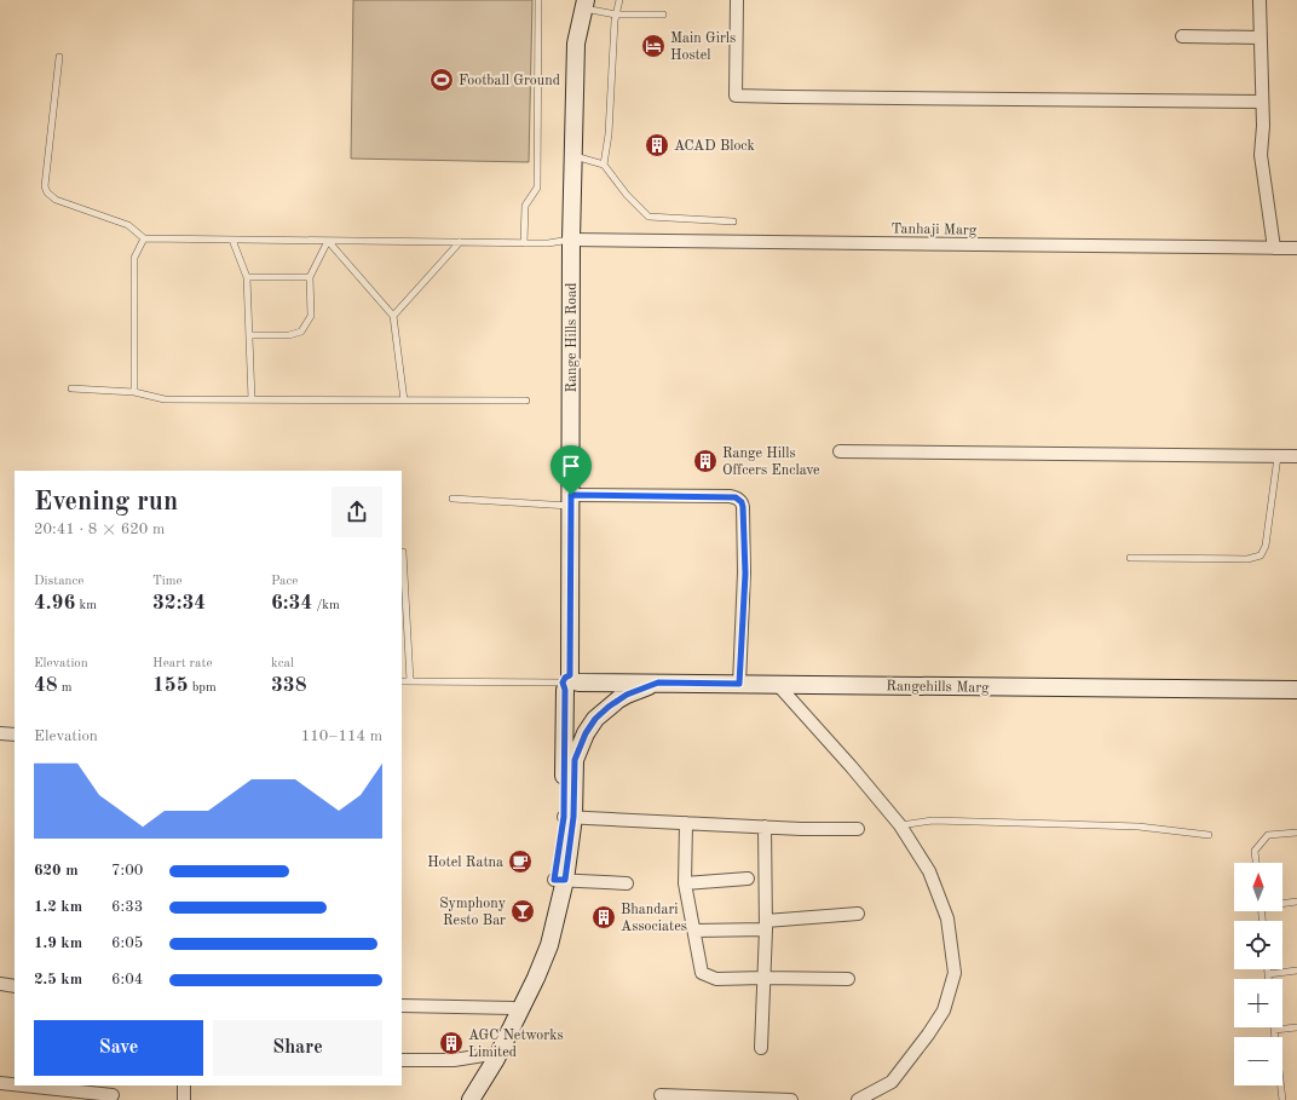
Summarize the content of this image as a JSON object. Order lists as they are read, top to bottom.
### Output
{
  "streets": {
    "main road": ["Range Hills Road", "Rangehills Marg"],
    "street": ["Tanhaji Marg"]
  },
  "crossings": [
    ["Tanhaji Marg", "Range Hills Road"],
    ["Range Hills Road", "Rangehills Marg"]
  ],
  "places": {
    "hotel": ["Main Girls Hostel"],
    "sports": ["Football Ground"],
    "building": [
      "ACAD Block",
      "Range Hills Offcers Enclave",
      "Bhandari Associates",
      "AGC Networks Limited"
    ],
    "cafe": ["Hotel Ratna"],
    "bar": ["Symphony Resto Bar"]
  },
  "north": "top",
  "page": {
    "heading": ["Evening run", "20:41 · 8 × 620 m"],
    "stats": [
      ["Distance", "4.96 km"],
      ["Time", "32:34"],
      ["Pace", "6:34 /km"],
      ["Elevation", "48 m"],
      ["Heart rate", "155 bpm"],
      ["kcal", "338"]
    ],
    "chart": ["Elevation", "110–114 m"],
    "list": [
      {
        "name": "620 m",
        "note": "7:00"
      },
      {
        "name": "1.2 km",
        "note": "6:33"
      },
      {
        "name": "1.9 km",
        "note": "6:05"
      },
      {
        "name": "2.5 km",
        "note": "6:04"
      }
    ],
    "map_buttons": ["+", "−"],
    "buttons": ["Save", "Share"]
  }
}
